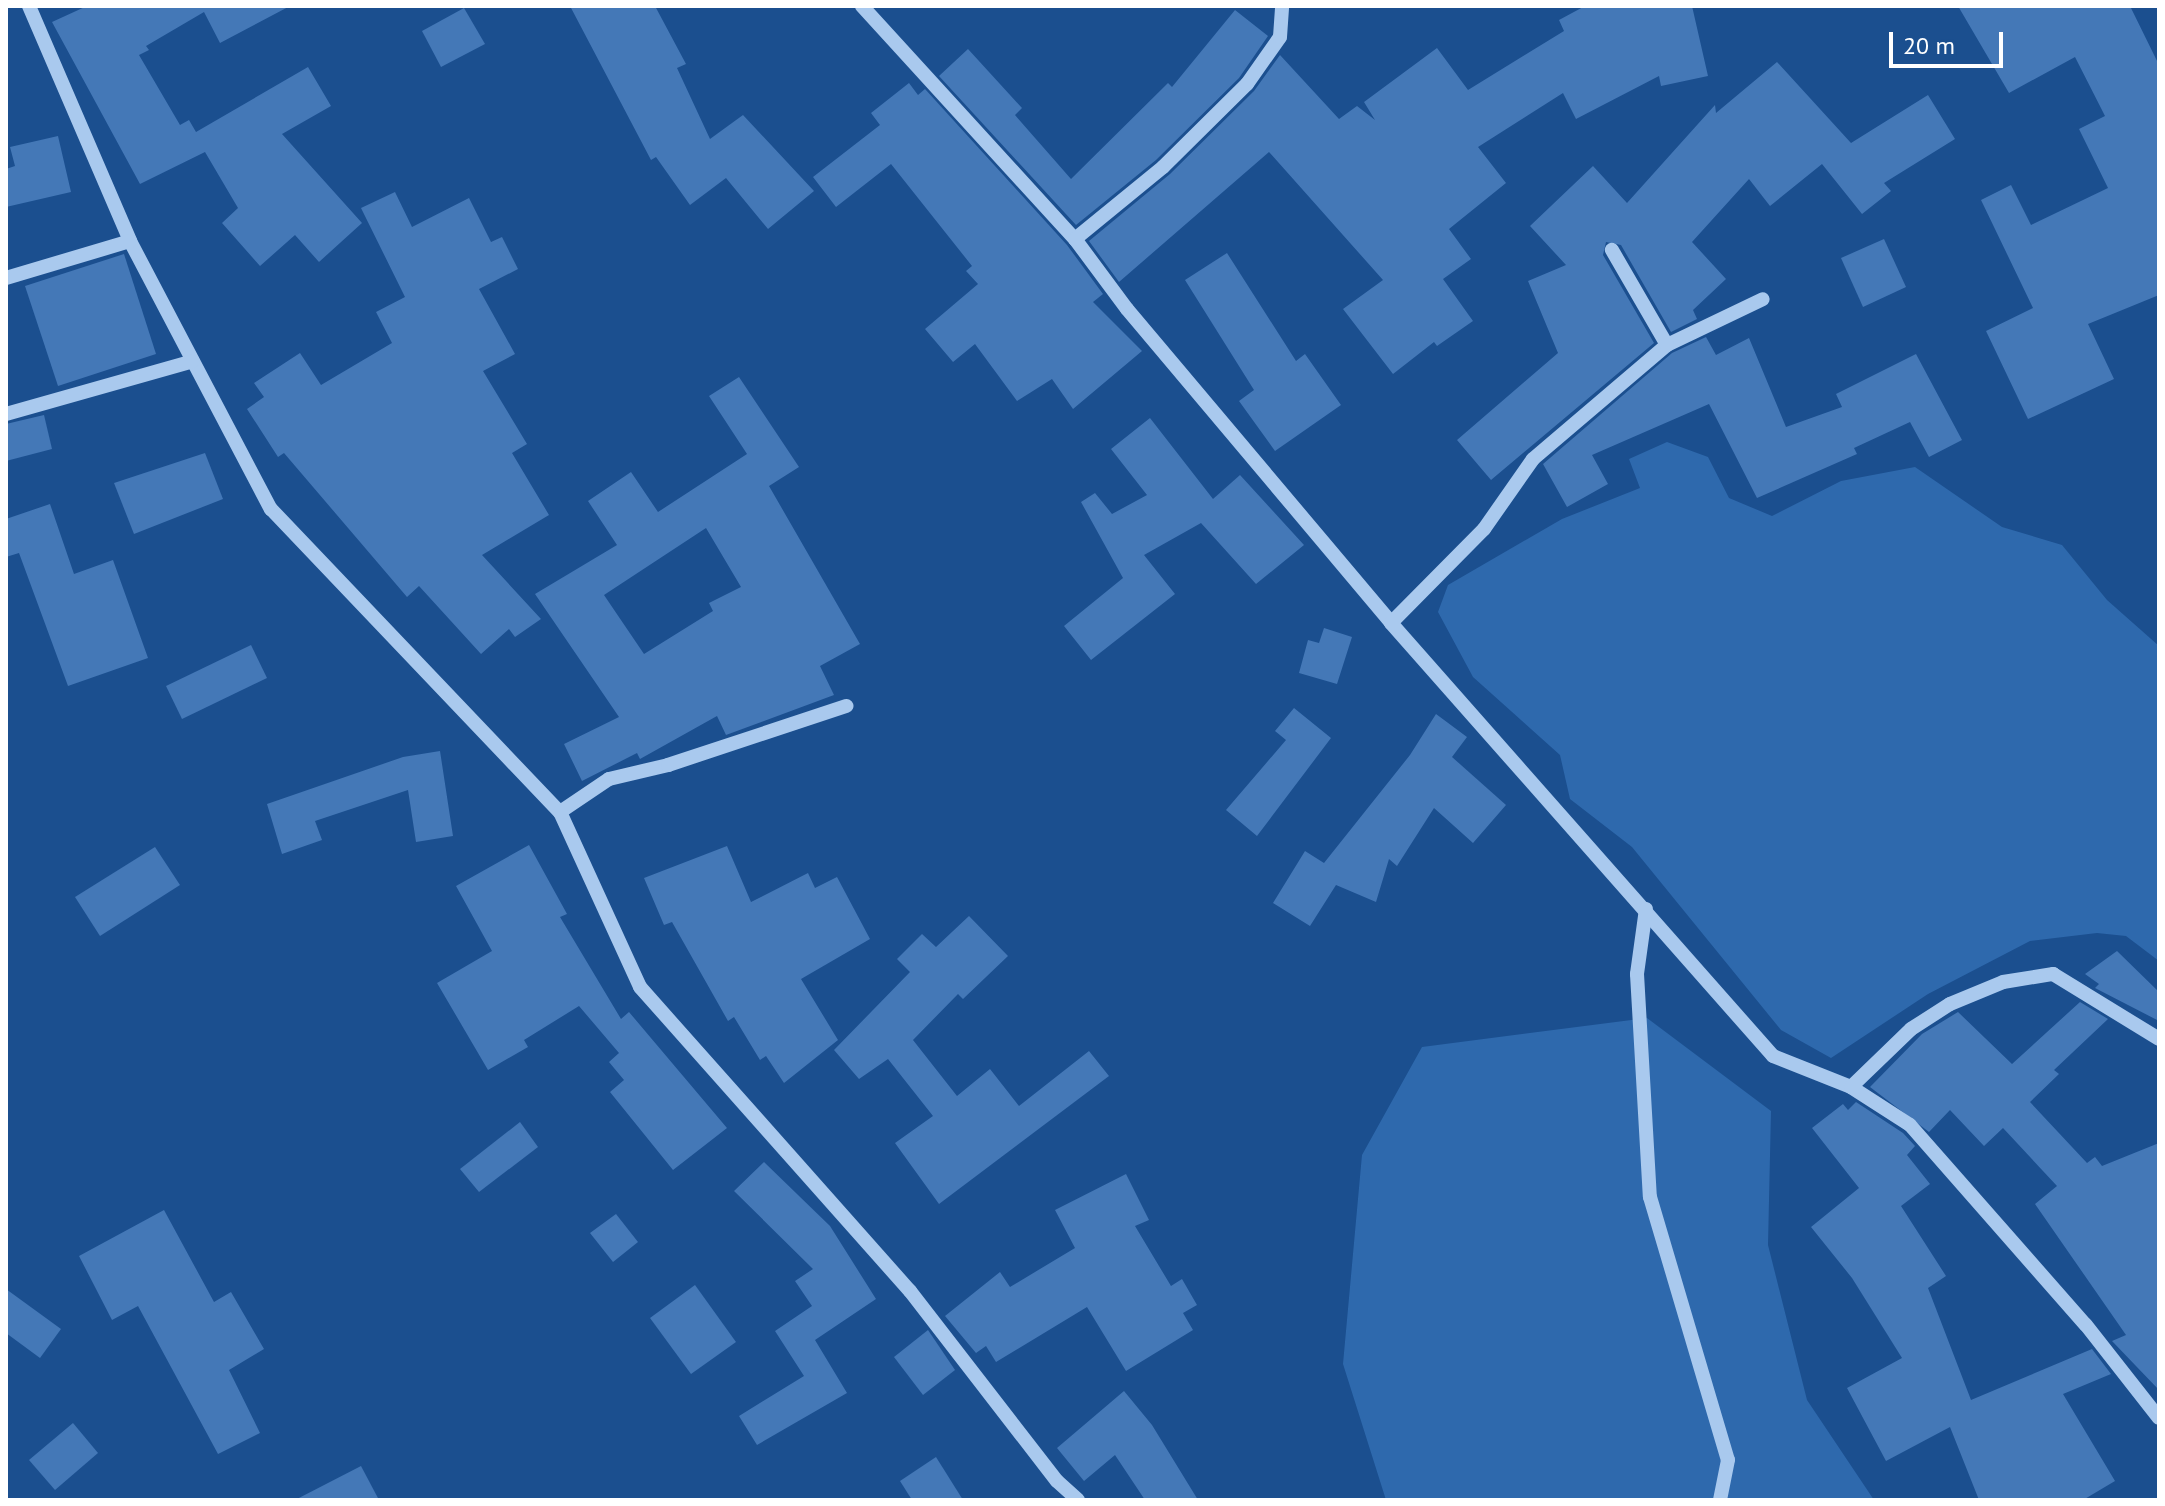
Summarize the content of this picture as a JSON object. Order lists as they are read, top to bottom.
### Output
{
  "scale_bar": "20 m"
}
